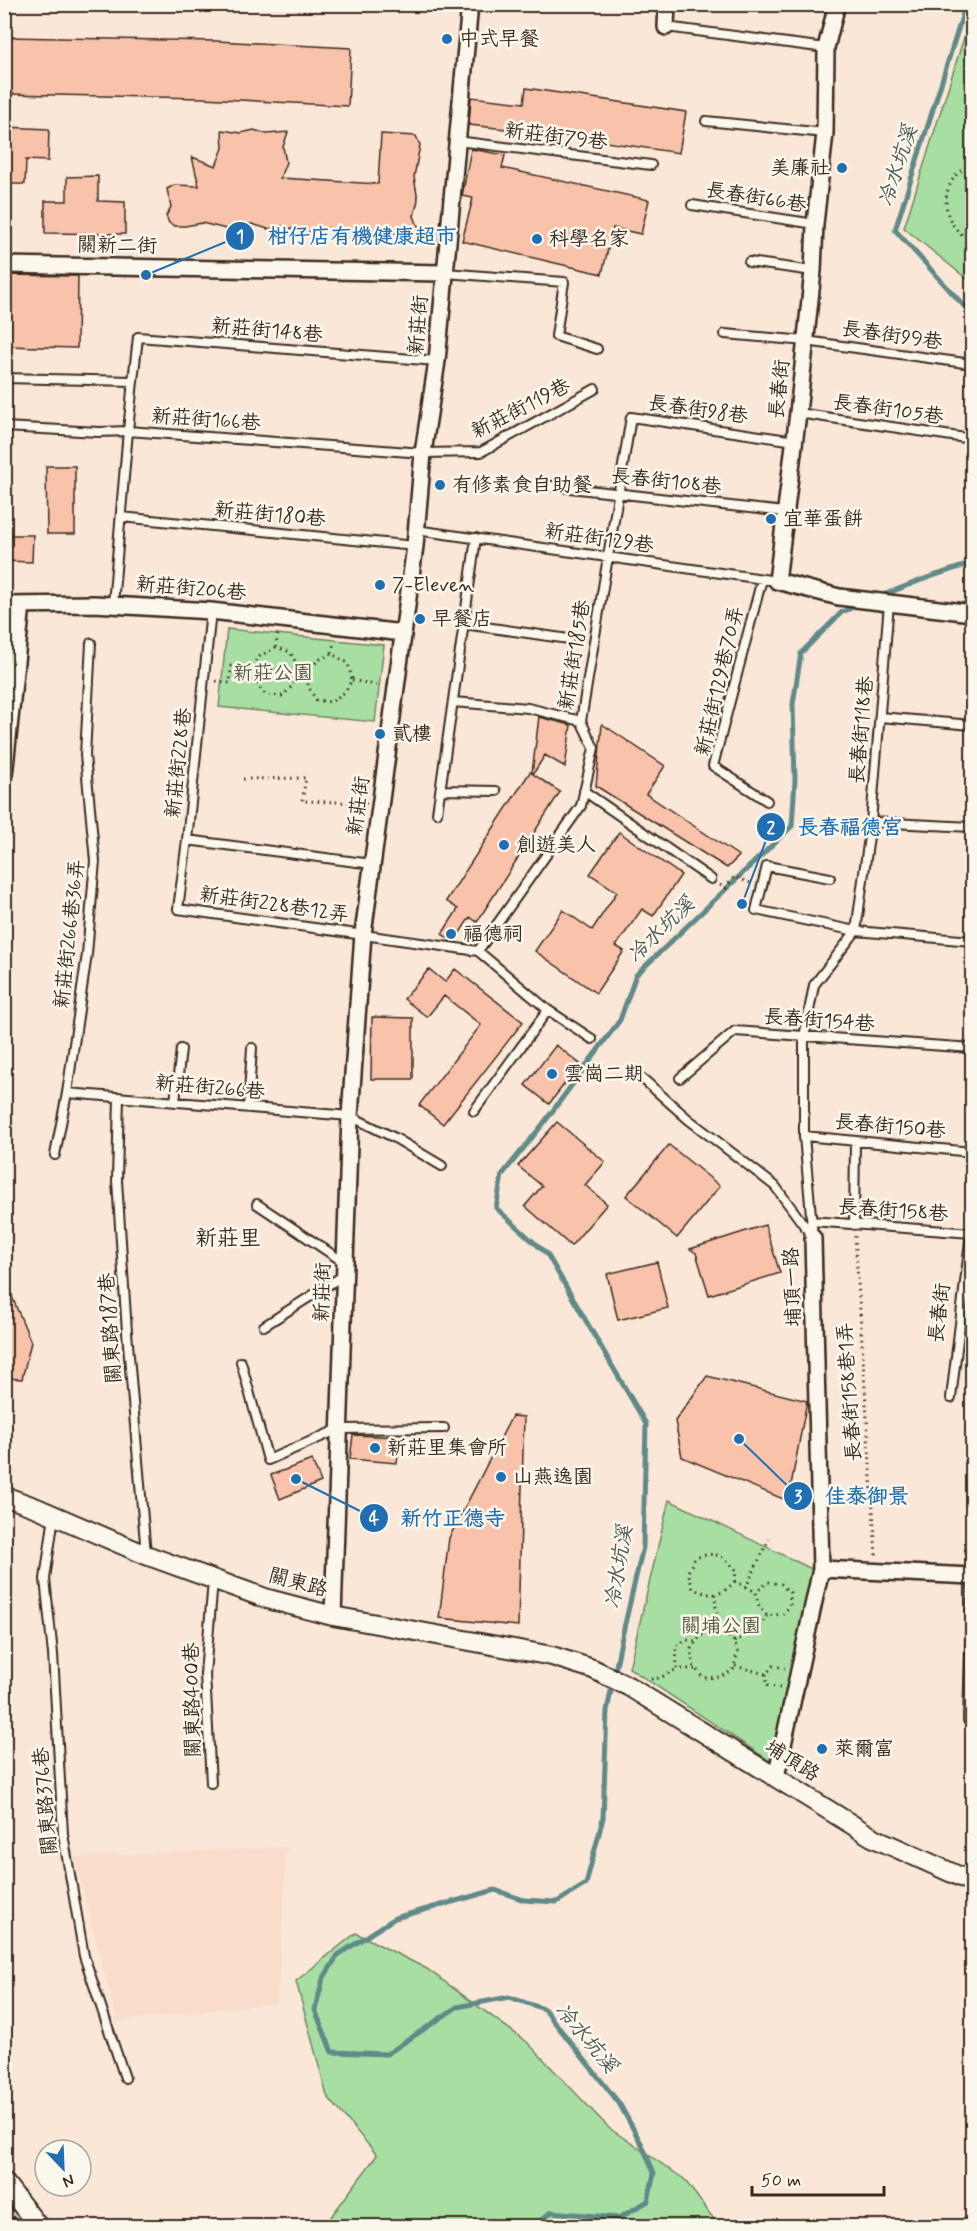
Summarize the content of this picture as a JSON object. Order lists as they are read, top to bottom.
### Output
{
  "streets": {
    "street": [
      "關新二街",
      "新莊街",
      "長春街",
      "新莊街206巷",
      "埔頂一路",
      "關東路",
      "埔頂路"
    ],
    "lane": [
      "新莊街79巷",
      "長春街66巷",
      "新莊街148巷",
      "長春街99巷",
      "新莊街119巷",
      "長春街98巷",
      "長春街105巷",
      "新莊街166巷",
      "長春街108巷",
      "新莊街180巷",
      "新莊街129巷",
      "新莊街185巷",
      "新莊街129巷70弄",
      "長春街118巷",
      "新莊街228巷",
      "新莊街228巷12弄",
      "新莊街266巷36弄",
      "長春街154巷",
      "新莊街266巷",
      "長春街150巷",
      "長春街158巷",
      "關東路187巷",
      "關東路400巷",
      "關東路376巷"
    ],
    "path": ["長春街158巷1弄"]
  },
  "crossings": [
    ["新莊街79巷", "新莊街"],
    ["長春街66巷", "長春街"],
    ["關新二街", "新莊街"],
    ["新莊街", "新莊街148巷"],
    ["新莊街", "新莊街119巷"],
    ["新莊街", "新莊街166巷"],
    ["新莊街", "新莊街180巷"],
    ["新莊街", "新莊街129巷"],
    ["新莊街", "新莊街206巷"],
    ["新莊街", "新莊街228巷"],
    ["新莊街", "新莊街228巷12弄"],
    ["新莊街", "新莊街266巷"],
    ["新莊街", "關東路"],
    ["新莊街148巷", "新莊街166巷"],
    ["長春街99巷", "長春街"],
    ["長春街", "長春街98巷"],
    ["長春街", "長春街105巷"],
    ["長春街", "長春街108巷"],
    ["長春街", "新莊街129巷"],
    ["長春街", "新莊街129巷70弄"],
    ["長春街", "長春街158巷"],
    ["新莊街119巷", "新莊街166巷"],
    ["長春街98巷", "長春街108巷"],
    ["長春街98巷", "新莊街129巷"],
    ["長春街98巷", "新莊街185巷"],
    ["新莊街166巷", "新莊街206巷"],
    ["新莊街180巷", "新莊街206巷"],
    ["新莊街129巷", "新莊街185巷"],
    ["新莊街129巷", "新莊街129巷70弄"],
    ["新莊街206巷", "新莊街228巷"],
    ["新莊街228巷", "新莊街228巷12弄"],
    ["新莊街266巷36弄", "新莊街266巷"],
    ["新莊街266巷", "關東路187巷"],
    ["長春街158巷", "長春街158巷1弄"],
    ["埔頂一路", "埔頂路"],
    ["關東路187巷", "關東路"],
    ["關東路", "關東路400巷"],
    ["關東路", "埔頂路"],
    ["關東路", "關東路376巷"]
  ],
  "districts": ["新莊里"],
  "water": ["冷水坑溪"],
  "parks": ["新莊公園", "關埔公園"],
  "places": [
    "中式早餐",
    "美廉社",
    "科學名家",
    "柑仔店有機健康超市",
    "有修素食自助餐",
    "宜華蛋餅",
    "7-Eleven",
    "早餐店",
    "貳樓",
    "創遊美人",
    "長春福德宮",
    "福德祠",
    "雲崗二期",
    "佳泰御景",
    "新莊里集會所",
    "山燕逸園",
    "新竹正德寺",
    "萊爾富"
  ],
  "scale_bar": "50 m",
  "north": "bottom right"
}
